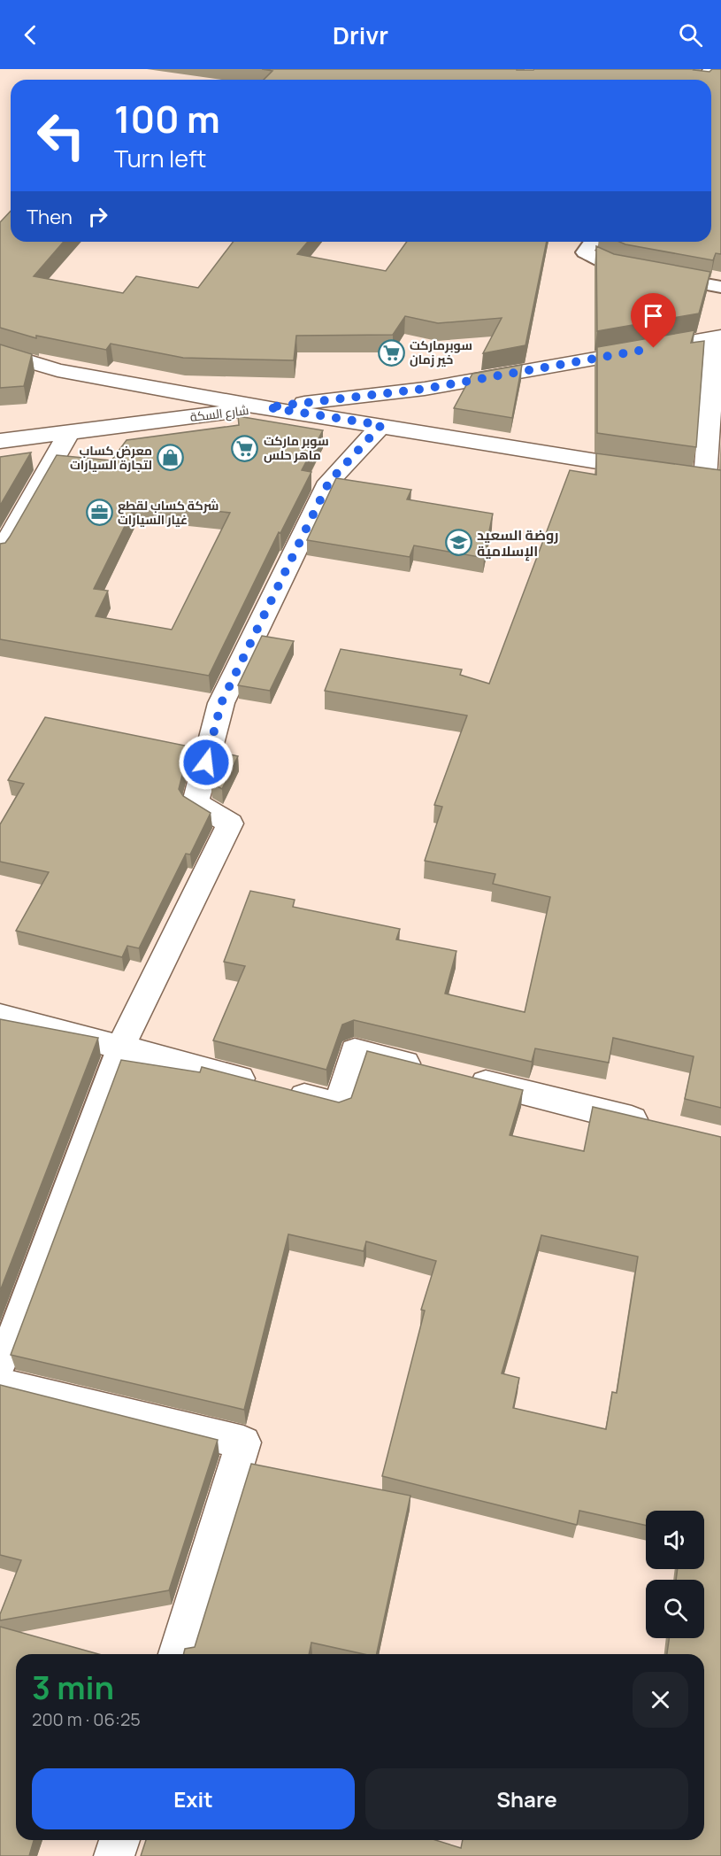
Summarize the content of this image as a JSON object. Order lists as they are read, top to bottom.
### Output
{
  "streets": {
    "street": ["شارع السكة"]
  },
  "places": {
    "supermarket": ["سوبرماركت خير زمان", "سوبر ماركت ماهر حلس"],
    "shop": ["معرض كساب لتجارة السيارات"],
    "office": ["شركة كساب لقطع غيار السيارات"],
    "school or university": ["روضة السعيد الإسلامية"]
  },
  "page": {
    "header": "Drivr",
    "turn": ["100 m", "Turn left"],
    "then": "Then",
    "heading": ["3 min", "200 m · 06:25"],
    "buttons": ["Exit", "Share"]
  }
}
